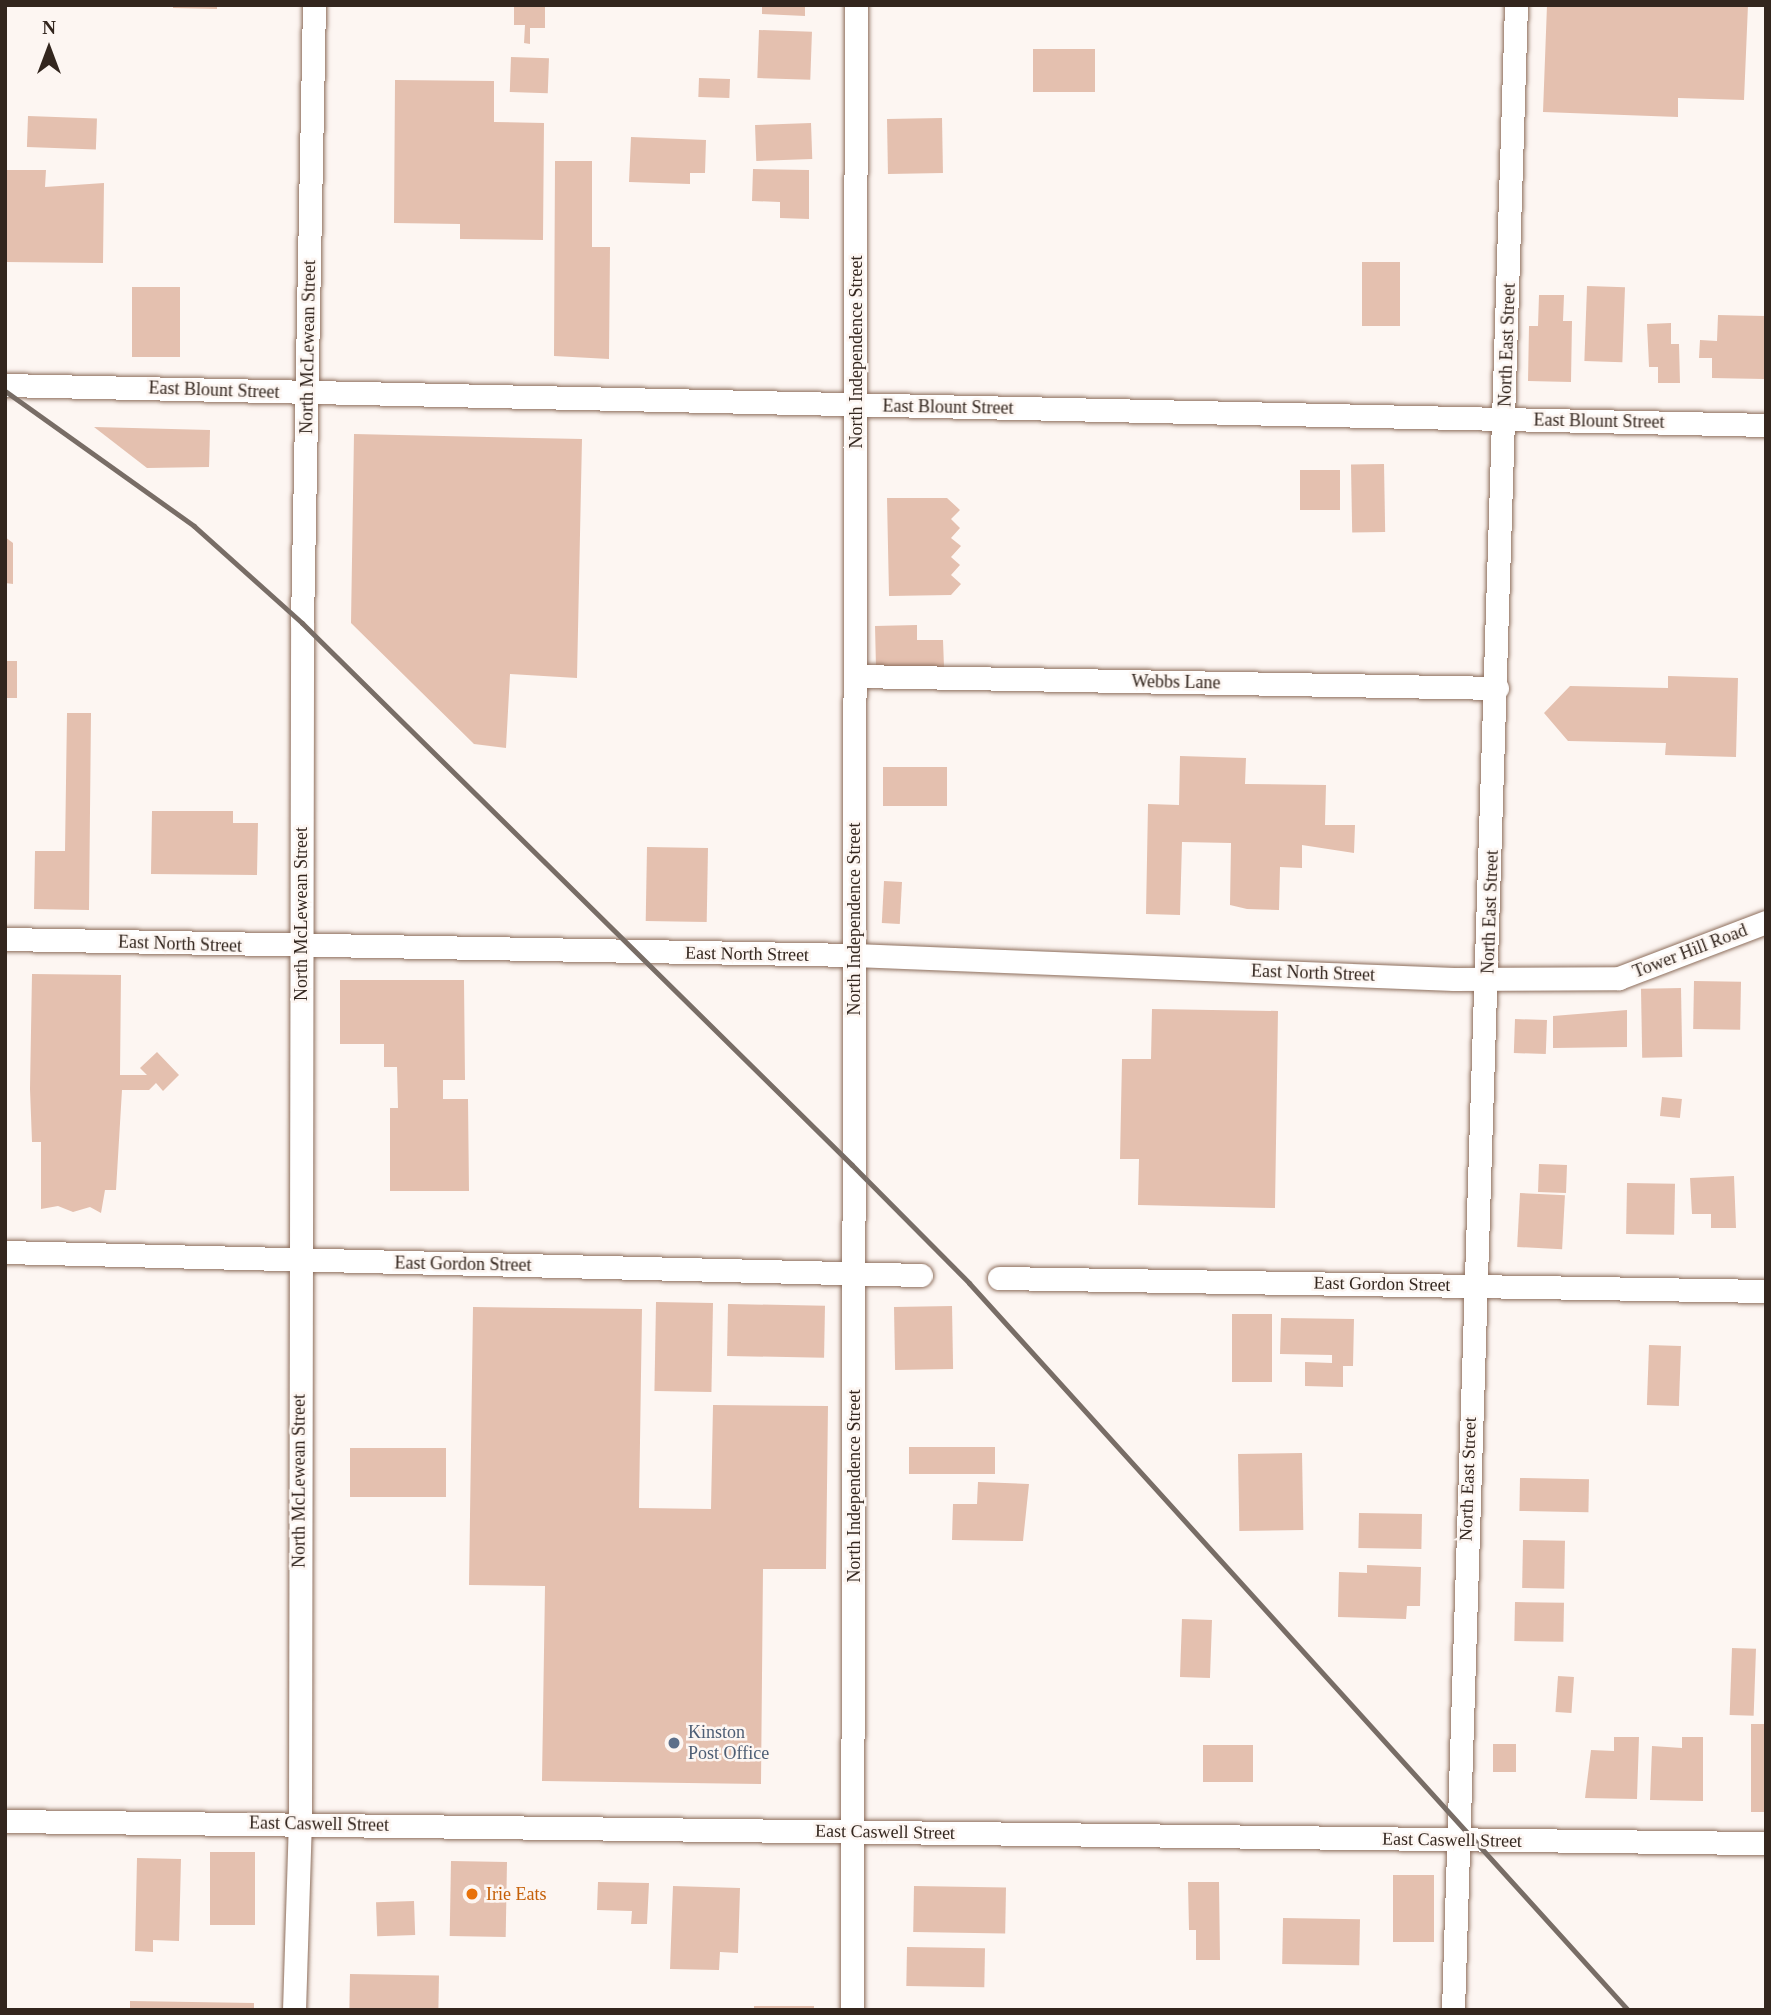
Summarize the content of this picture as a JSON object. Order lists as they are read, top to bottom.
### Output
{
  "streets": {
    "street": [
      "North East Street",
      "North McLewean Street",
      "North Independence Street",
      "East Blount Street",
      "Webbs Lane",
      "East North Street",
      "Tower Hill Road",
      "East Gordon Street",
      "East Caswell Street"
    ]
  },
  "crossings": [
    ["North East Street", "East Blount Street"],
    ["North East Street", "Webbs Lane"],
    ["North East Street", "East North Street"],
    ["North East Street", "Tower Hill Road"],
    ["North East Street", "East Gordon Street"],
    ["North East Street", "East Caswell Street"],
    ["North McLewean Street", "East Blount Street"],
    ["North McLewean Street", "East North Street"],
    ["North McLewean Street", "East Gordon Street"],
    ["North McLewean Street", "East Caswell Street"],
    ["North Independence Street", "East Blount Street"],
    ["North Independence Street", "Webbs Lane"],
    ["North Independence Street", "East North Street"],
    ["North Independence Street", "East Gordon Street"],
    ["North Independence Street", "East Caswell Street"],
    ["East North Street", "Tower Hill Road"]
  ],
  "places": ["Kinston Post Office", "Irie Eats"],
  "north": "top"
}
